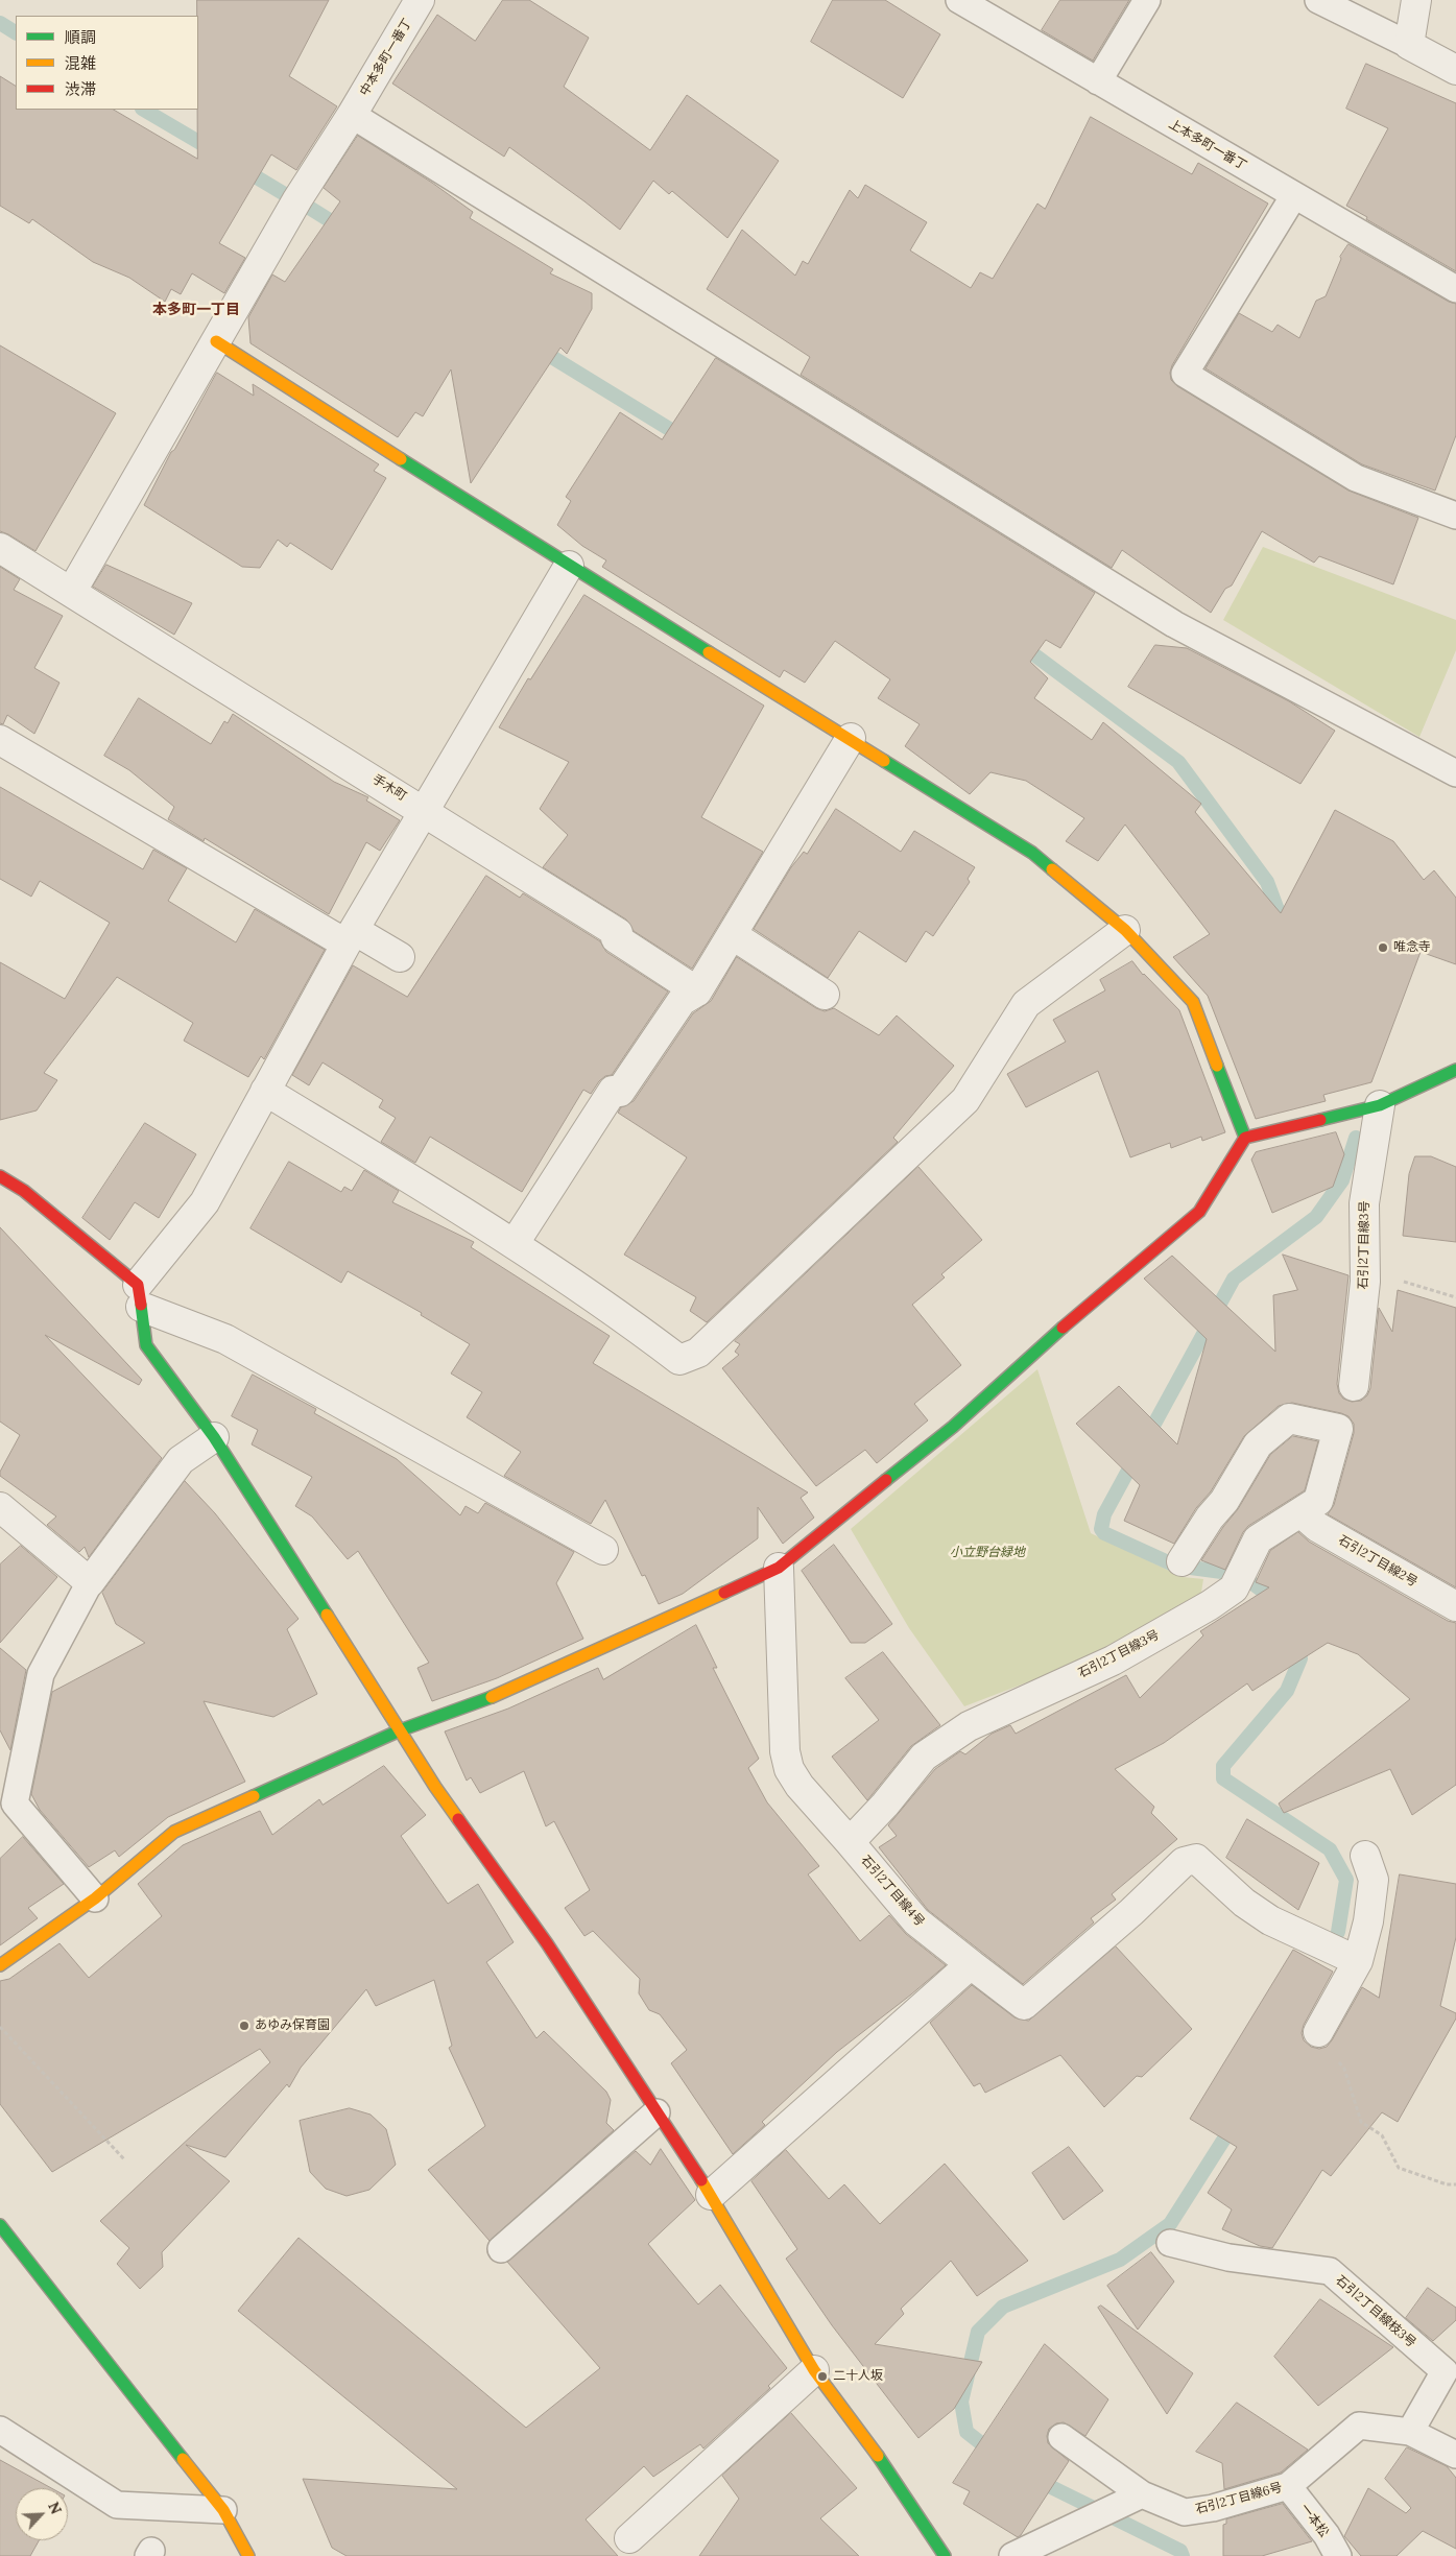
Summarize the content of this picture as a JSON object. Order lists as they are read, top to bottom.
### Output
{
  "streets": {
    "street": [
      "中本多町一番丁",
      "手木町",
      "石引2丁目線3号",
      "石引2丁目線2号",
      "石引2丁目線4号"
    ],
    "lane": [
      "上本多町一番丁",
      "石引2丁目線枝3号",
      "石引2丁目線6号",
      "一本松"
    ]
  },
  "crossings": [
    ["中本多町一番丁", "手木町"],
    ["石引2丁目線3号", "石引2丁目線2号"],
    ["石引2丁目線3号", "石引2丁目線4号"],
    ["石引2丁目線枝3号", "石引2丁目線6号"],
    ["石引2丁目線6号", "一本松"]
  ],
  "districts": ["本多町一丁目"],
  "parks": ["小立野台緑地"],
  "places": ["唯念寺", "あゆみ保育園", "二十人坂"],
  "legend": ["順調", "混雑", "渋滞"],
  "north": "top right"
}
